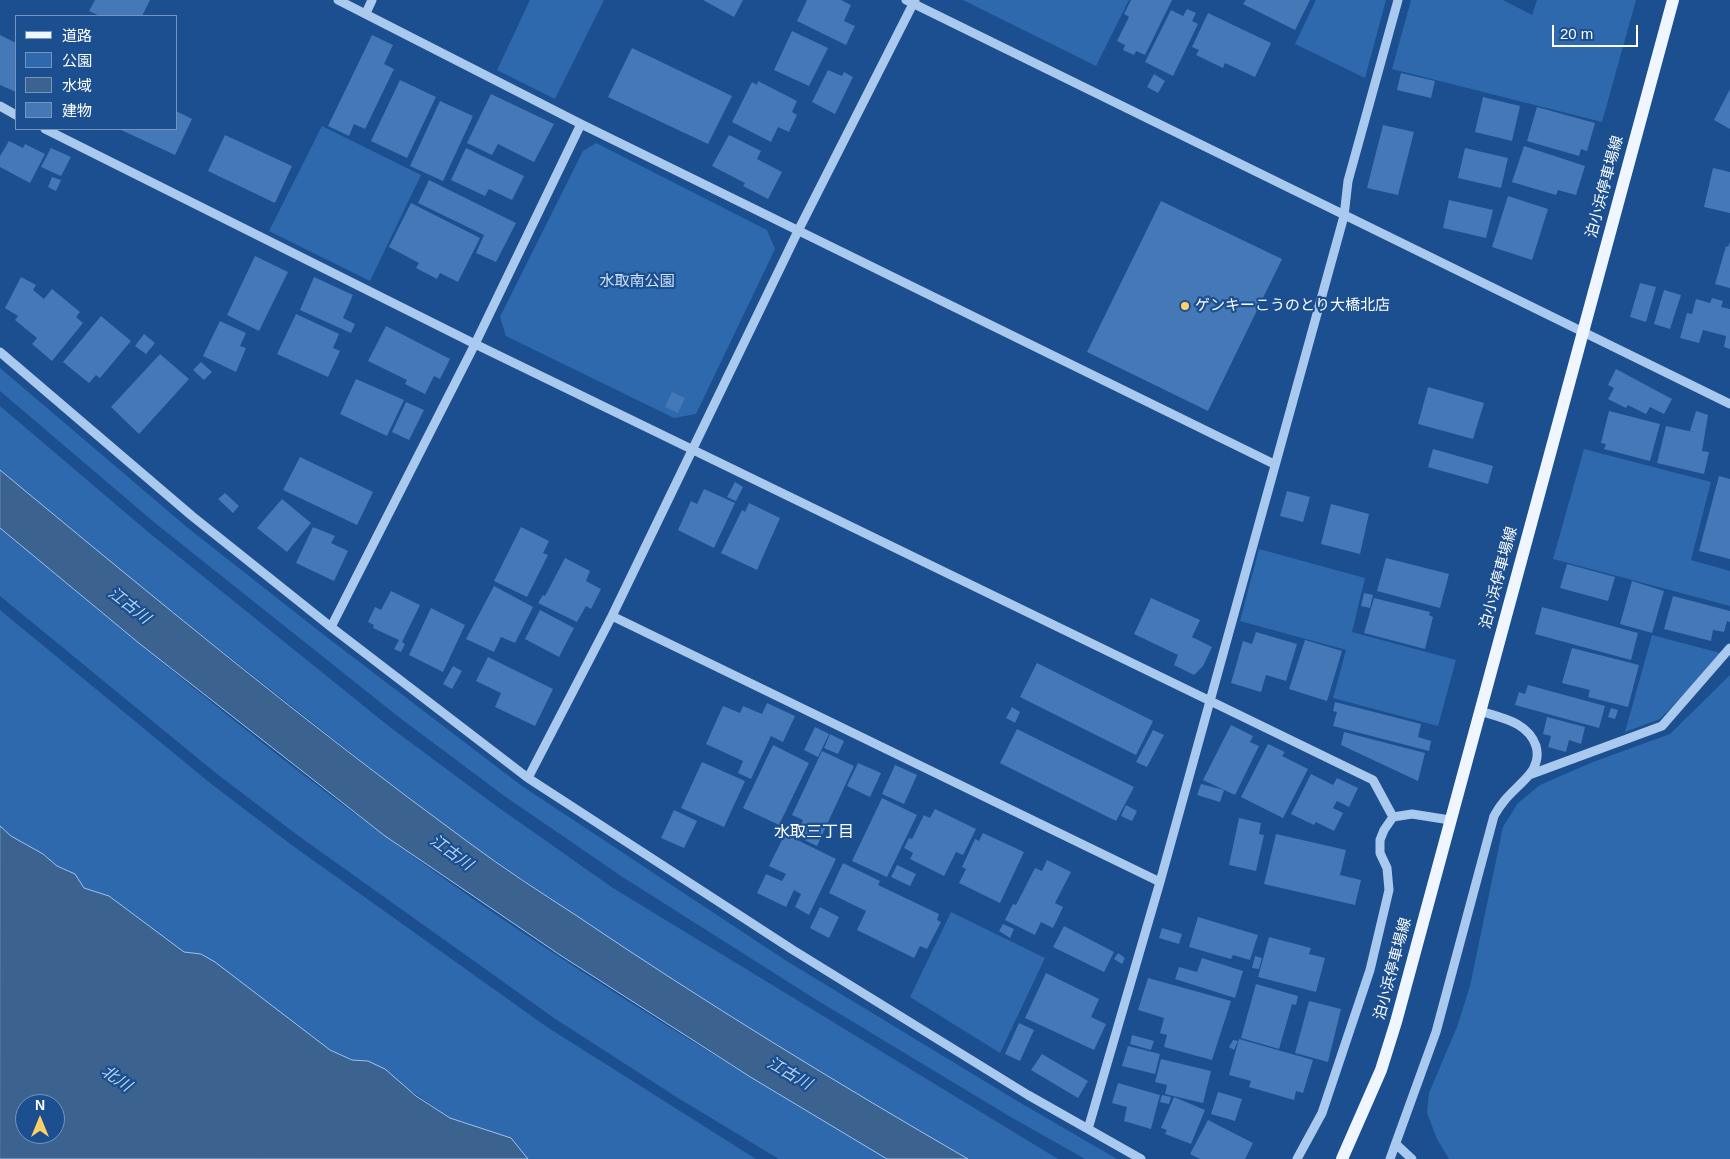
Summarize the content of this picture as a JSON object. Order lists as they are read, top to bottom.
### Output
{
  "streets": {
    "main road": ["泊小浜停車場線"]
  },
  "districts": ["水取三丁目"],
  "water": ["江古川", "北川"],
  "parks": ["水取南公園"],
  "places": ["ゲンキーこうのとり大橋北店"],
  "legend": [
    "道路",
    "公園",
    "水域",
    "建物"
  ],
  "scale_bar": "20 m",
  "north": "top"
}
